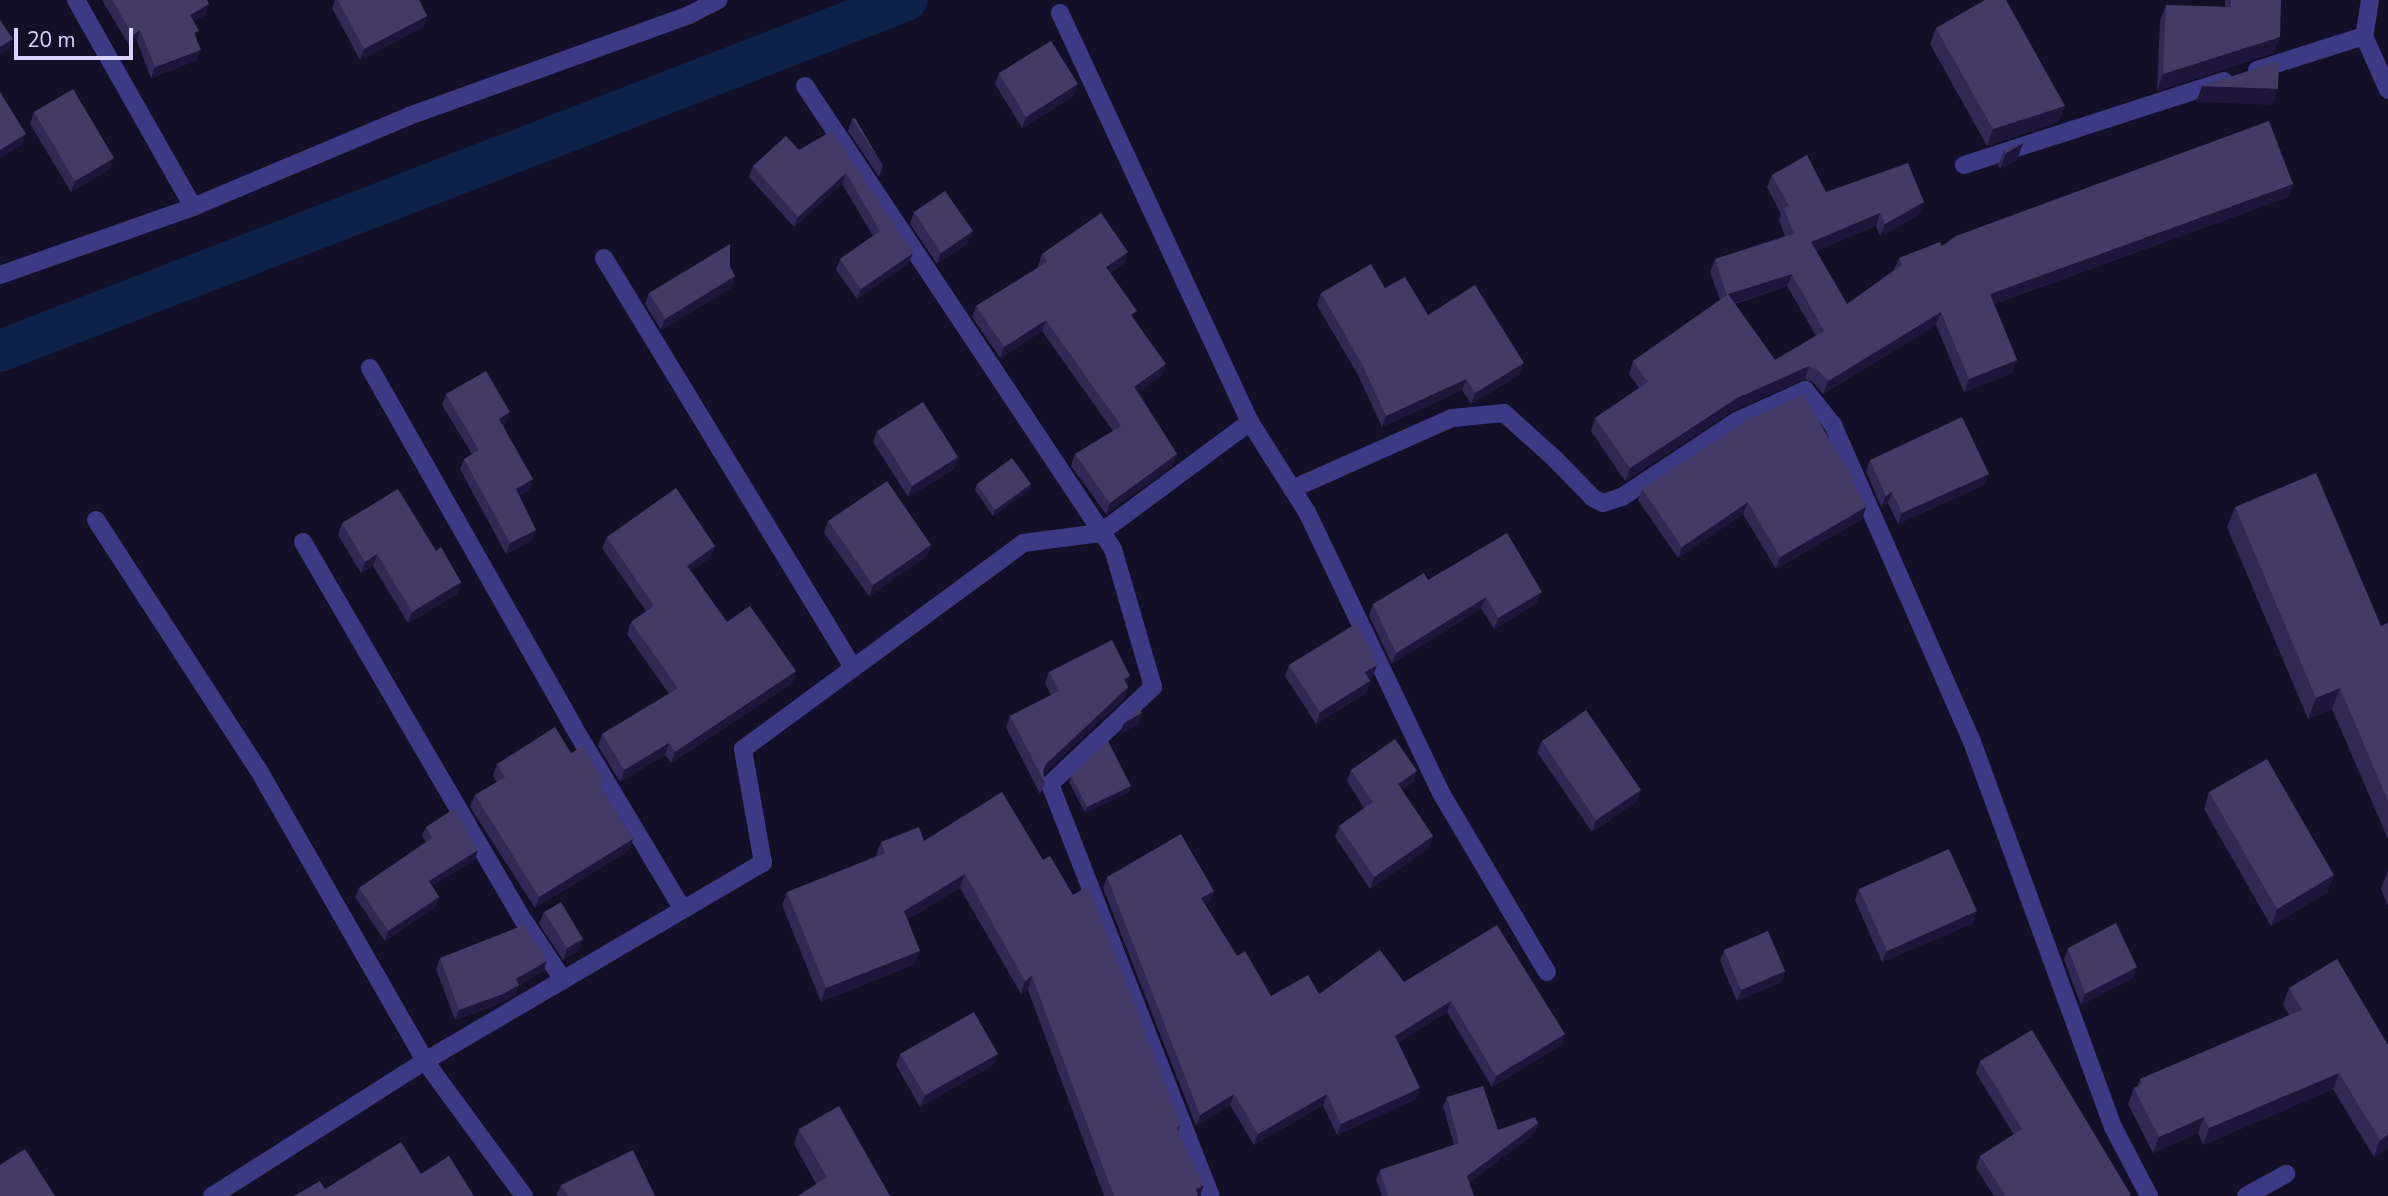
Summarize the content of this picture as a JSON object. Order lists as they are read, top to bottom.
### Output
{
  "scale_bar": "20 m"
}
